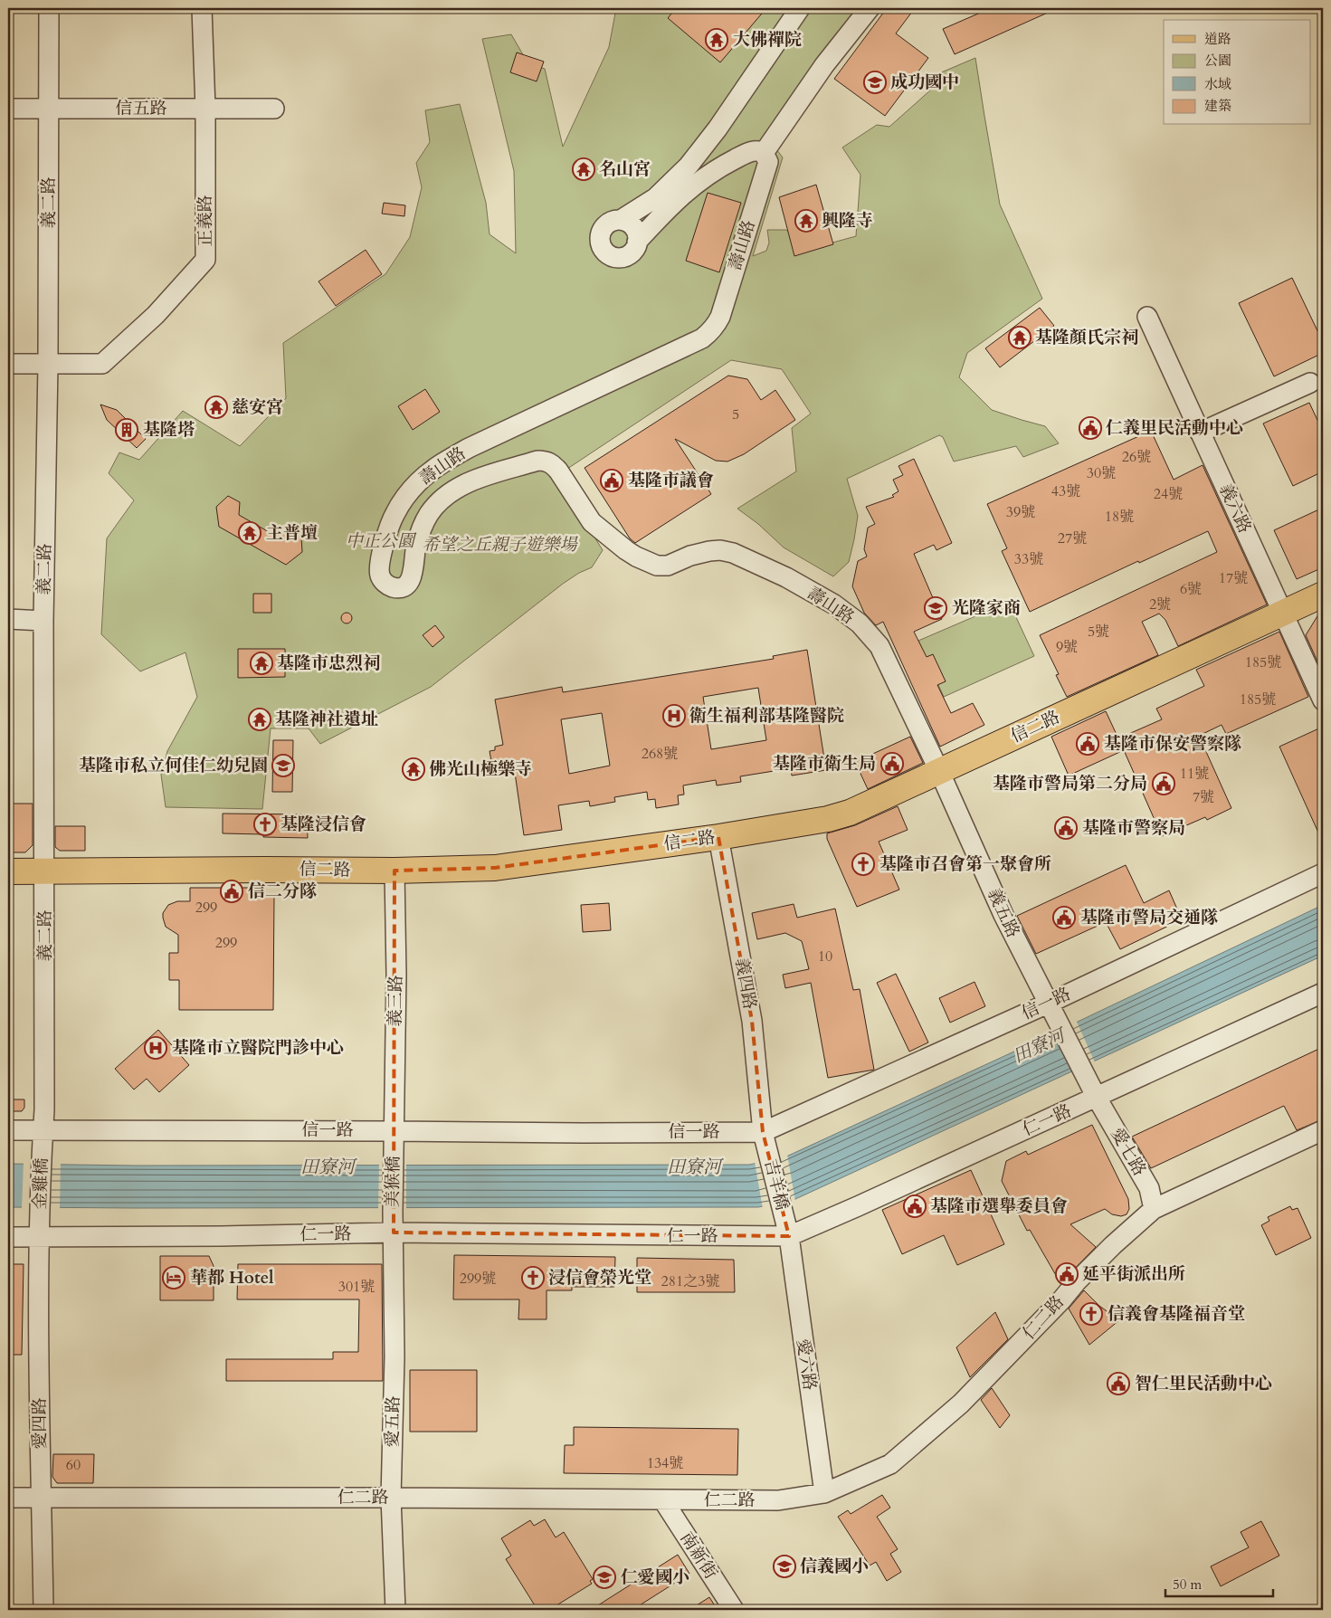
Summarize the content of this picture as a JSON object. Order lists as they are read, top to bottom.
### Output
{
  "streets": {
    "main road": ["信二路"],
    "street": [
      "信五路",
      "義二路",
      "正義路",
      "壽山路",
      "義六路",
      "義五路",
      "義四路",
      "義三路",
      "信一路",
      "仁一路",
      "愛七路",
      "美猴橋",
      "金雞橋",
      "吉羊橋",
      "仁二路",
      "愛六路",
      "愛五路",
      "愛四路",
      "南新街"
    ]
  },
  "crossings": [
    ["信五路", "義二路"],
    ["信五路", "正義路"],
    ["義二路", "正義路"],
    ["義二路", "信二路"],
    ["義二路", "信一路"],
    ["義二路", "金雞橋"],
    ["壽山路", "信二路"],
    ["壽山路", "義五路"],
    ["義六路", "信二路"],
    ["信二路", "義五路"],
    ["信二路", "義四路"],
    ["信二路", "義三路"],
    ["義五路", "信一路"],
    ["義五路", "仁一路"],
    ["義五路", "愛七路"],
    ["義四路", "信一路"],
    ["義四路", "吉羊橋"],
    ["義三路", "信一路"],
    ["義三路", "美猴橋"],
    ["信一路", "美猴橋"],
    ["信一路", "金雞橋"],
    ["信一路", "吉羊橋"],
    ["仁一路", "愛七路"],
    ["仁一路", "美猴橋"],
    ["仁一路", "金雞橋"],
    ["仁一路", "吉羊橋"],
    ["仁一路", "愛六路"],
    ["仁一路", "愛五路"],
    ["仁一路", "愛四路"],
    ["愛七路", "仁二路"],
    ["美猴橋", "愛五路"],
    ["金雞橋", "愛四路"],
    ["吉羊橋", "愛六路"],
    ["仁二路", "愛六路"],
    ["仁二路", "愛五路"],
    ["仁二路", "愛四路"],
    ["仁二路", "南新街"]
  ],
  "water": ["田寮河"],
  "parks": ["中正公園", "希望之丘親子遊樂場"],
  "places": {
    "temple": [
      "大佛禪院",
      "名山宮",
      "興隆寺",
      "基隆顏氏宗祠",
      "慈安宮",
      "主普壇",
      "基隆市忠烈祠",
      "基隆神社遺址",
      "佛光山極樂寺"
    ],
    "school or university": [
      "成功國中",
      "光隆家商",
      "基隆市私立何佳仁幼兒園",
      "信義國小",
      "仁愛國小"
    ],
    "public building": [
      "仁義里民活動中心",
      "基隆市議會",
      "基隆市保安警察隊",
      "基隆市衛生局",
      "基隆市警局第二分局",
      "基隆市警察局",
      "信二分隊",
      "基隆市警局交通隊",
      "基隆市選舉委員會",
      "延平街派出所",
      "智仁里民活動中心"
    ],
    "building": ["基隆塔"],
    "hospital": ["衛生福利部基隆醫院", "基隆市立醫院門診中心"],
    "church": [
      "基隆浸信會",
      "基隆市召會第一聚會所",
      "浸信會榮光堂",
      "信義會基隆福音堂"
    ],
    "hotel": ["華都 Hotel"]
  },
  "house_numbers": [
    "5",
    "26號",
    "30號",
    "43號",
    "24號",
    "39號",
    "18號",
    "27號",
    "33號",
    "17號",
    "6號",
    "2號",
    "5號",
    "9號",
    "185號",
    "185號",
    "268號",
    "11號",
    "7號",
    "299",
    "299",
    "10",
    "299號",
    "281之3號",
    "301號",
    "134號",
    "60"
  ],
  "legend": [
    "道路",
    "公園",
    "水域",
    "建築"
  ],
  "scale_bar": "50 m"
}
